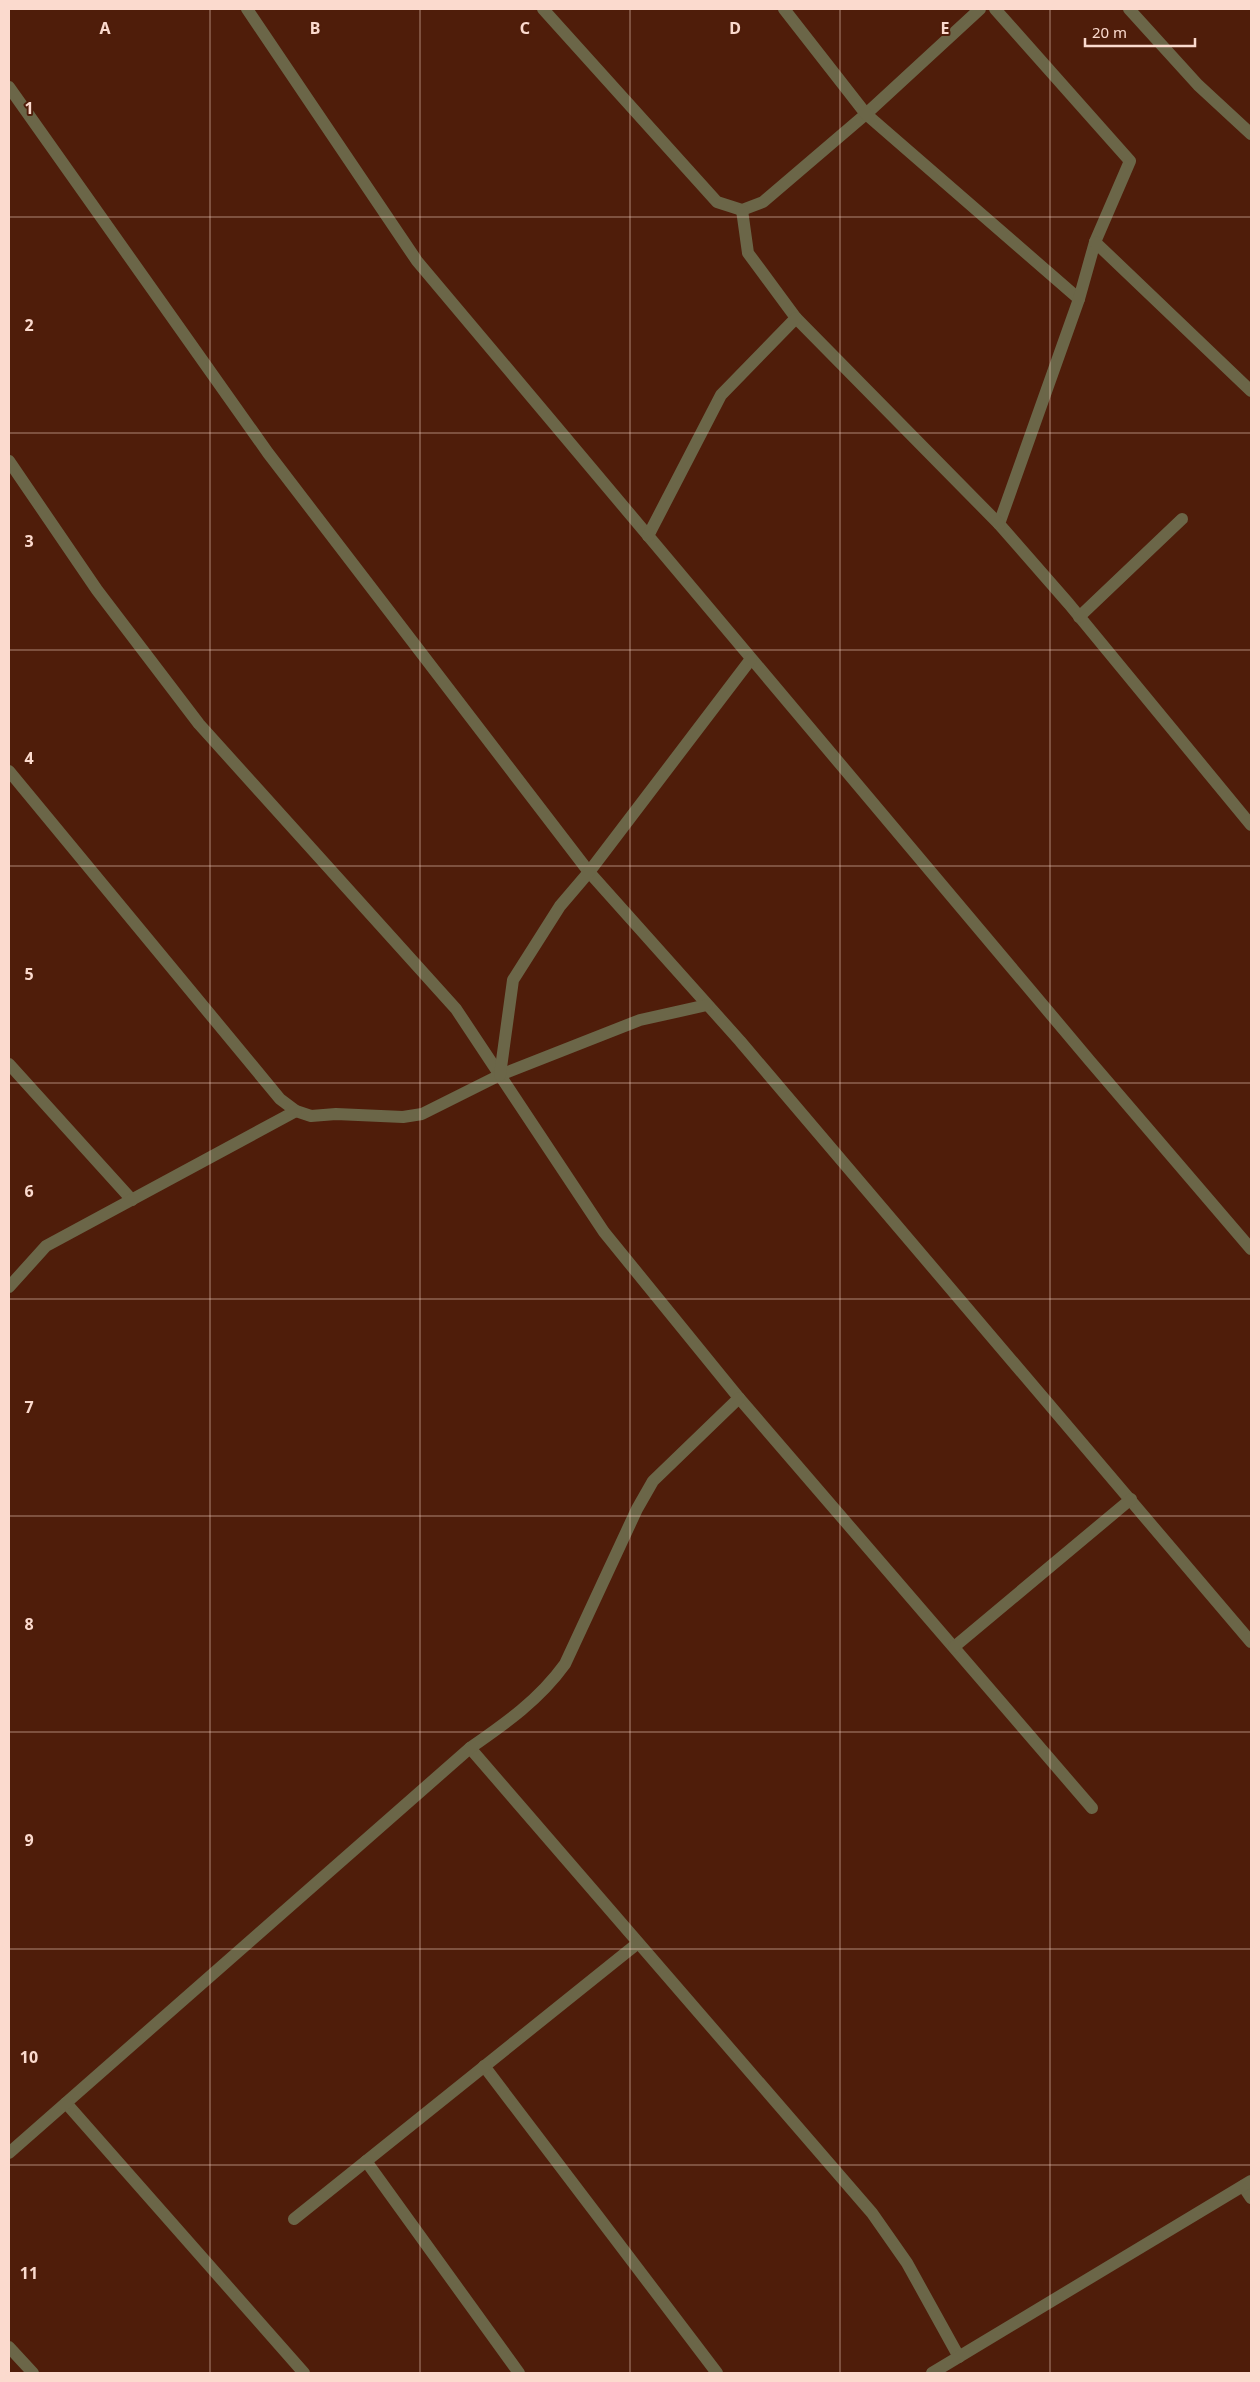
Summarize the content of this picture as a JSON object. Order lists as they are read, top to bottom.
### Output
{
  "scale_bar": "20 m",
  "grid": {
    "columns": [
      "A",
      "B",
      "C",
      "D",
      "E"
    ],
    "rows": [
      "1",
      "2",
      "3",
      "4",
      "5",
      "6",
      "7",
      "8",
      "9",
      "10",
      "11"
    ]
  }
}
